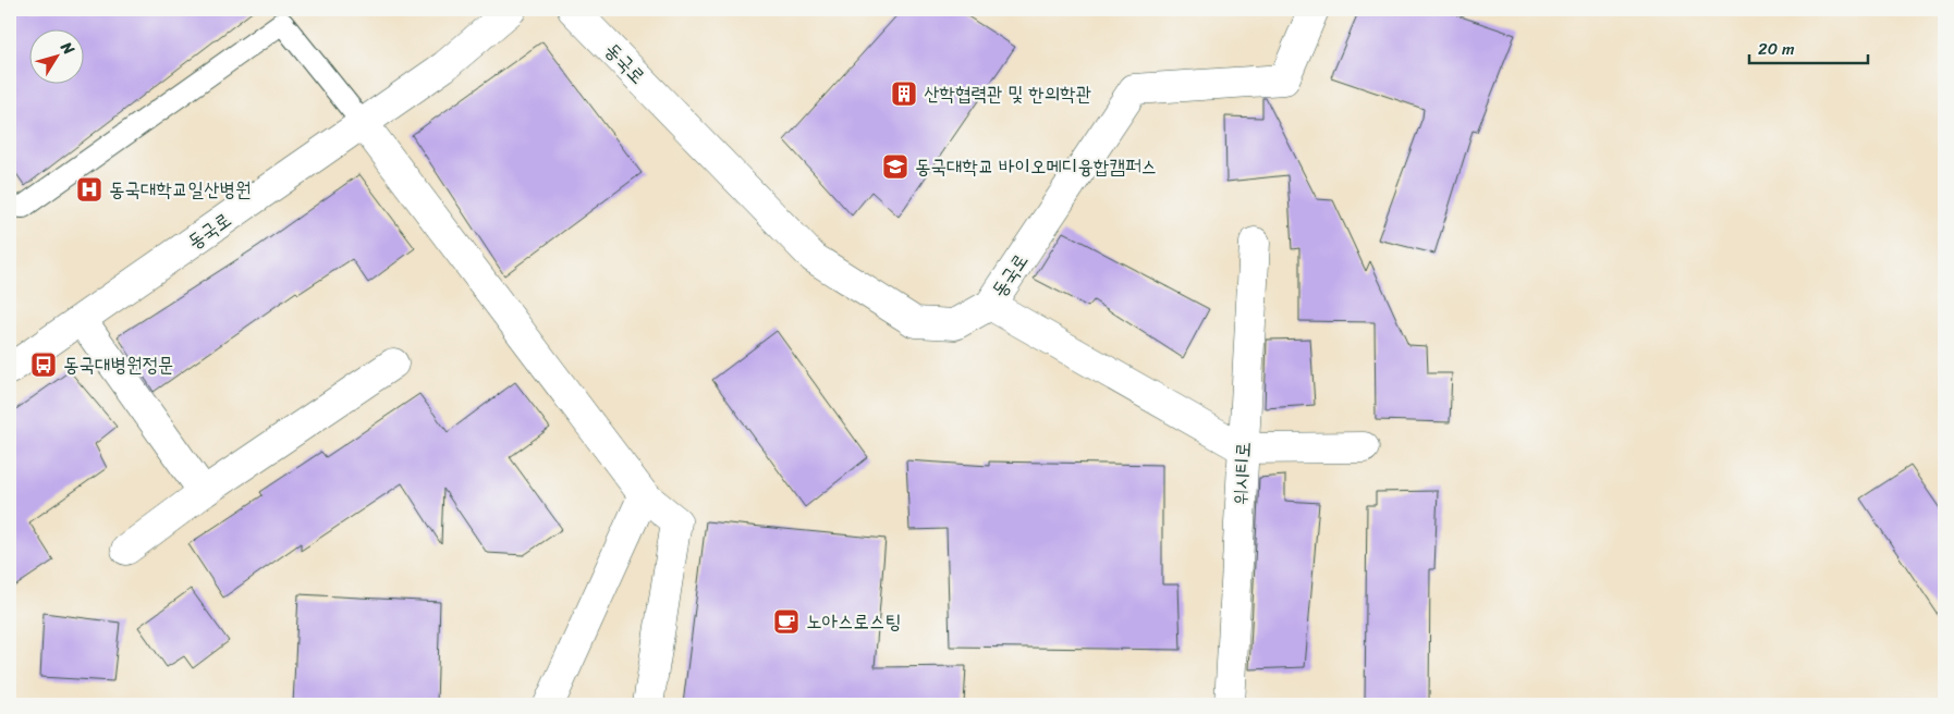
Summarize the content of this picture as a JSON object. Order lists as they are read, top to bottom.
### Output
{
  "streets": {
    "street": ["동국로", "위시티로"]
  },
  "places": {
    "building": ["산학협력관 및 한의학관"],
    "school or university": ["동국대학교 바이오메디융합캠퍼스"],
    "hospital": ["동국대학교일산병원"],
    "bus stop": ["동국대병원정문"],
    "cafe": ["노아스로스팅"]
  },
  "scale_bar": "20 m",
  "north": "top right"
}
